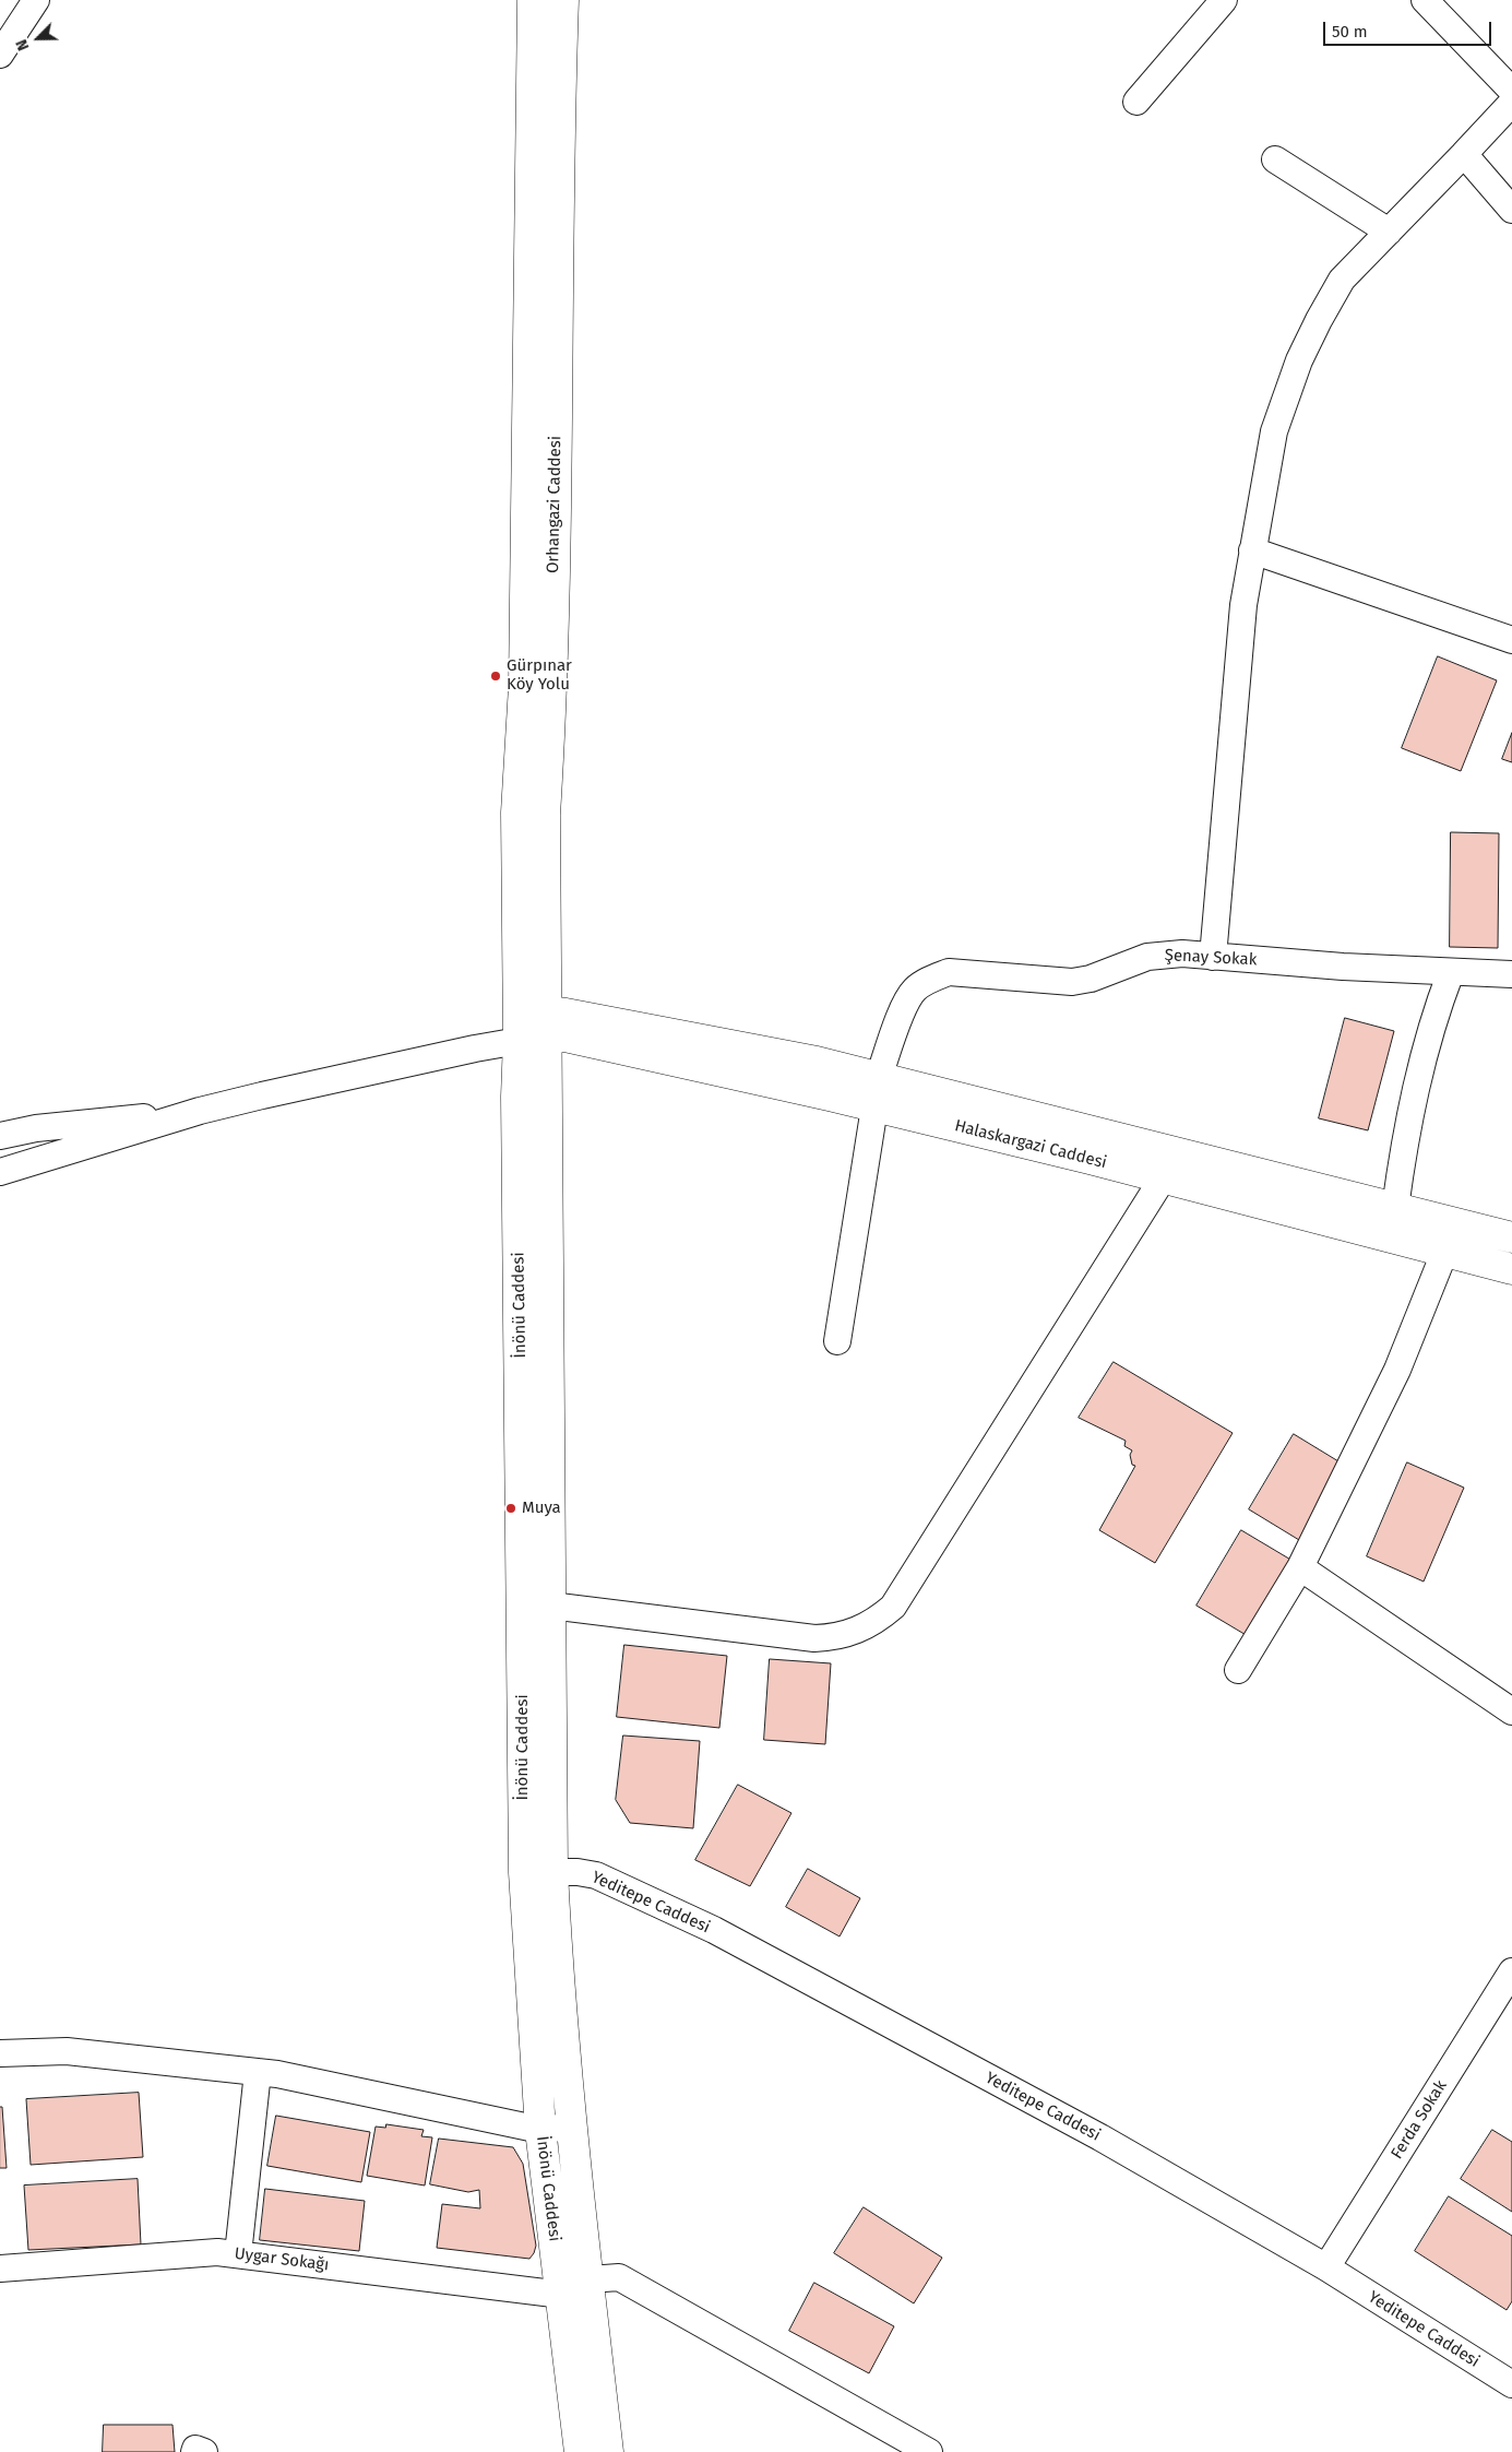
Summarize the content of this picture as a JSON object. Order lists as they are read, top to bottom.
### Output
{
  "streets": {
    "main road": ["Orhangazi Caddesi", "Halaskargazi Caddesi", "İnönü Caddesi"],
    "street": [
      "Şenay Sokak",
      "Yeditepe Caddesi",
      "Ferda Sokak",
      "Uygar Sokağı"
    ]
  },
  "crossings": [
    ["Orhangazi Caddesi", "Halaskargazi Caddesi"],
    ["Orhangazi Caddesi", "İnönü Caddesi"],
    ["Halaskargazi Caddesi", "İnönü Caddesi"],
    ["İnönü Caddesi", "Uygar Sokağı"],
    ["Yeditepe Caddesi", "Ferda Sokak"]
  ],
  "places": ["Gürpınar Köy Yolu", "Muya"],
  "scale_bar": "50 m",
  "north": "bottom left"
}
